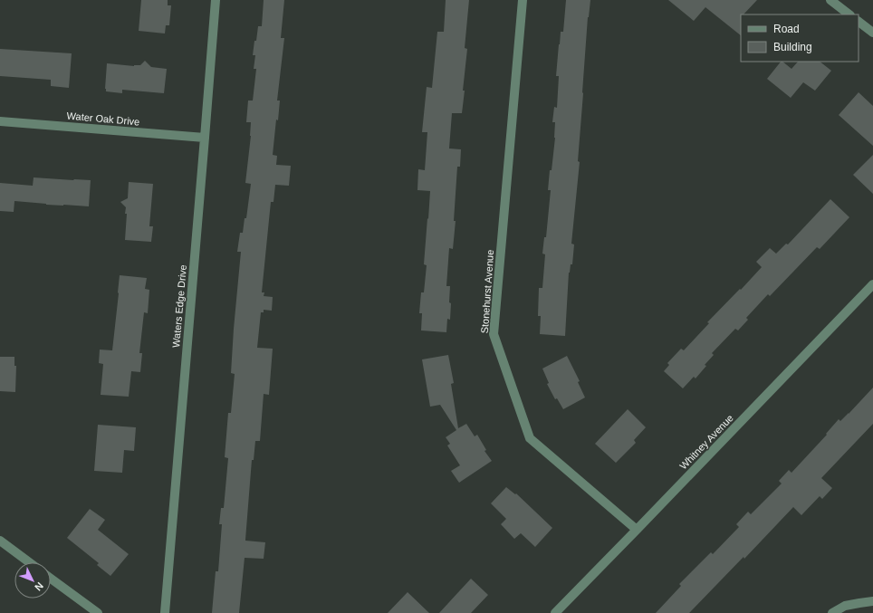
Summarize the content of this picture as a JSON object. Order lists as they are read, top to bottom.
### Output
{
  "streets": {
    "street": [
      "Water Oak Drive",
      "Stonehurst Avenue",
      "Waters Edge Drive",
      "Whitney Avenue"
    ]
  },
  "crossings": [
    ["Water Oak Drive", "Waters Edge Drive"],
    ["Stonehurst Avenue", "Whitney Avenue"]
  ],
  "legend": ["Road", "Building"],
  "north": "bottom right"
}
